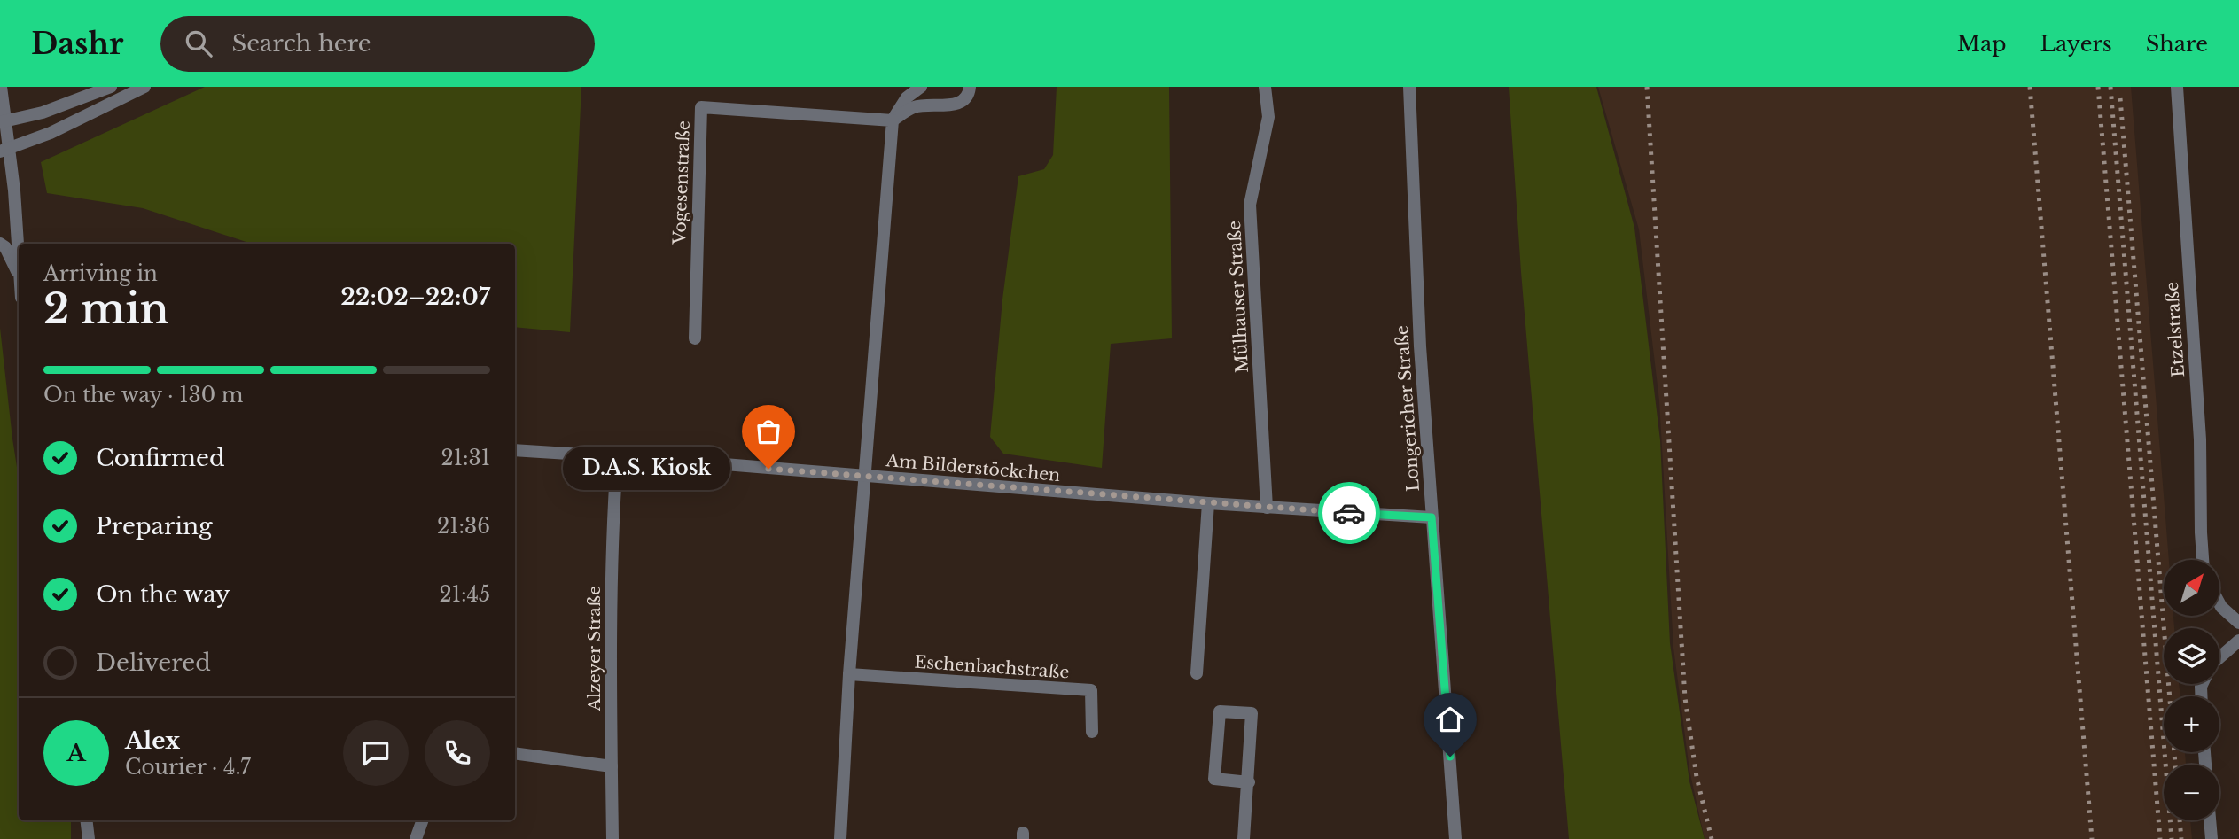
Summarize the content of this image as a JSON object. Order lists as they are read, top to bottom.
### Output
{
  "streets": {
    "street": [
      "Vogesenstraße",
      "Mülhauser Straße",
      "Etzelstraße",
      "Longericher Straße",
      "Am Bilderstöckchen",
      "Alzeyer Straße",
      "Eschenbachstraße"
    ]
  },
  "crossings": [
    ["Mülhauser Straße", "Am Bilderstöckchen"],
    ["Longericher Straße", "Am Bilderstöckchen"],
    ["Am Bilderstöckchen", "Alzeyer Straße"]
  ],
  "places": ["D.A.S. Kiosk"],
  "north": "top right",
  "page": {
    "header": "Dashr",
    "search": "Search here",
    "nav": ["Map", "Layers", "Share"],
    "heading": ["2 min", "Arriving in", "22:02–22:07"],
    "panel": ["Alex", "Courier · 4.7"],
    "bar": "On the way · 130 m",
    "list": [
      ["Confirmed", "21:31"],
      ["Preparing", "21:36"],
      ["On the way", "21:45"],
      "Delivered"
    ],
    "bubble": "D.A.S. Kiosk",
    "map_buttons": ["+", "−"],
    "round": "A"
  }
}
